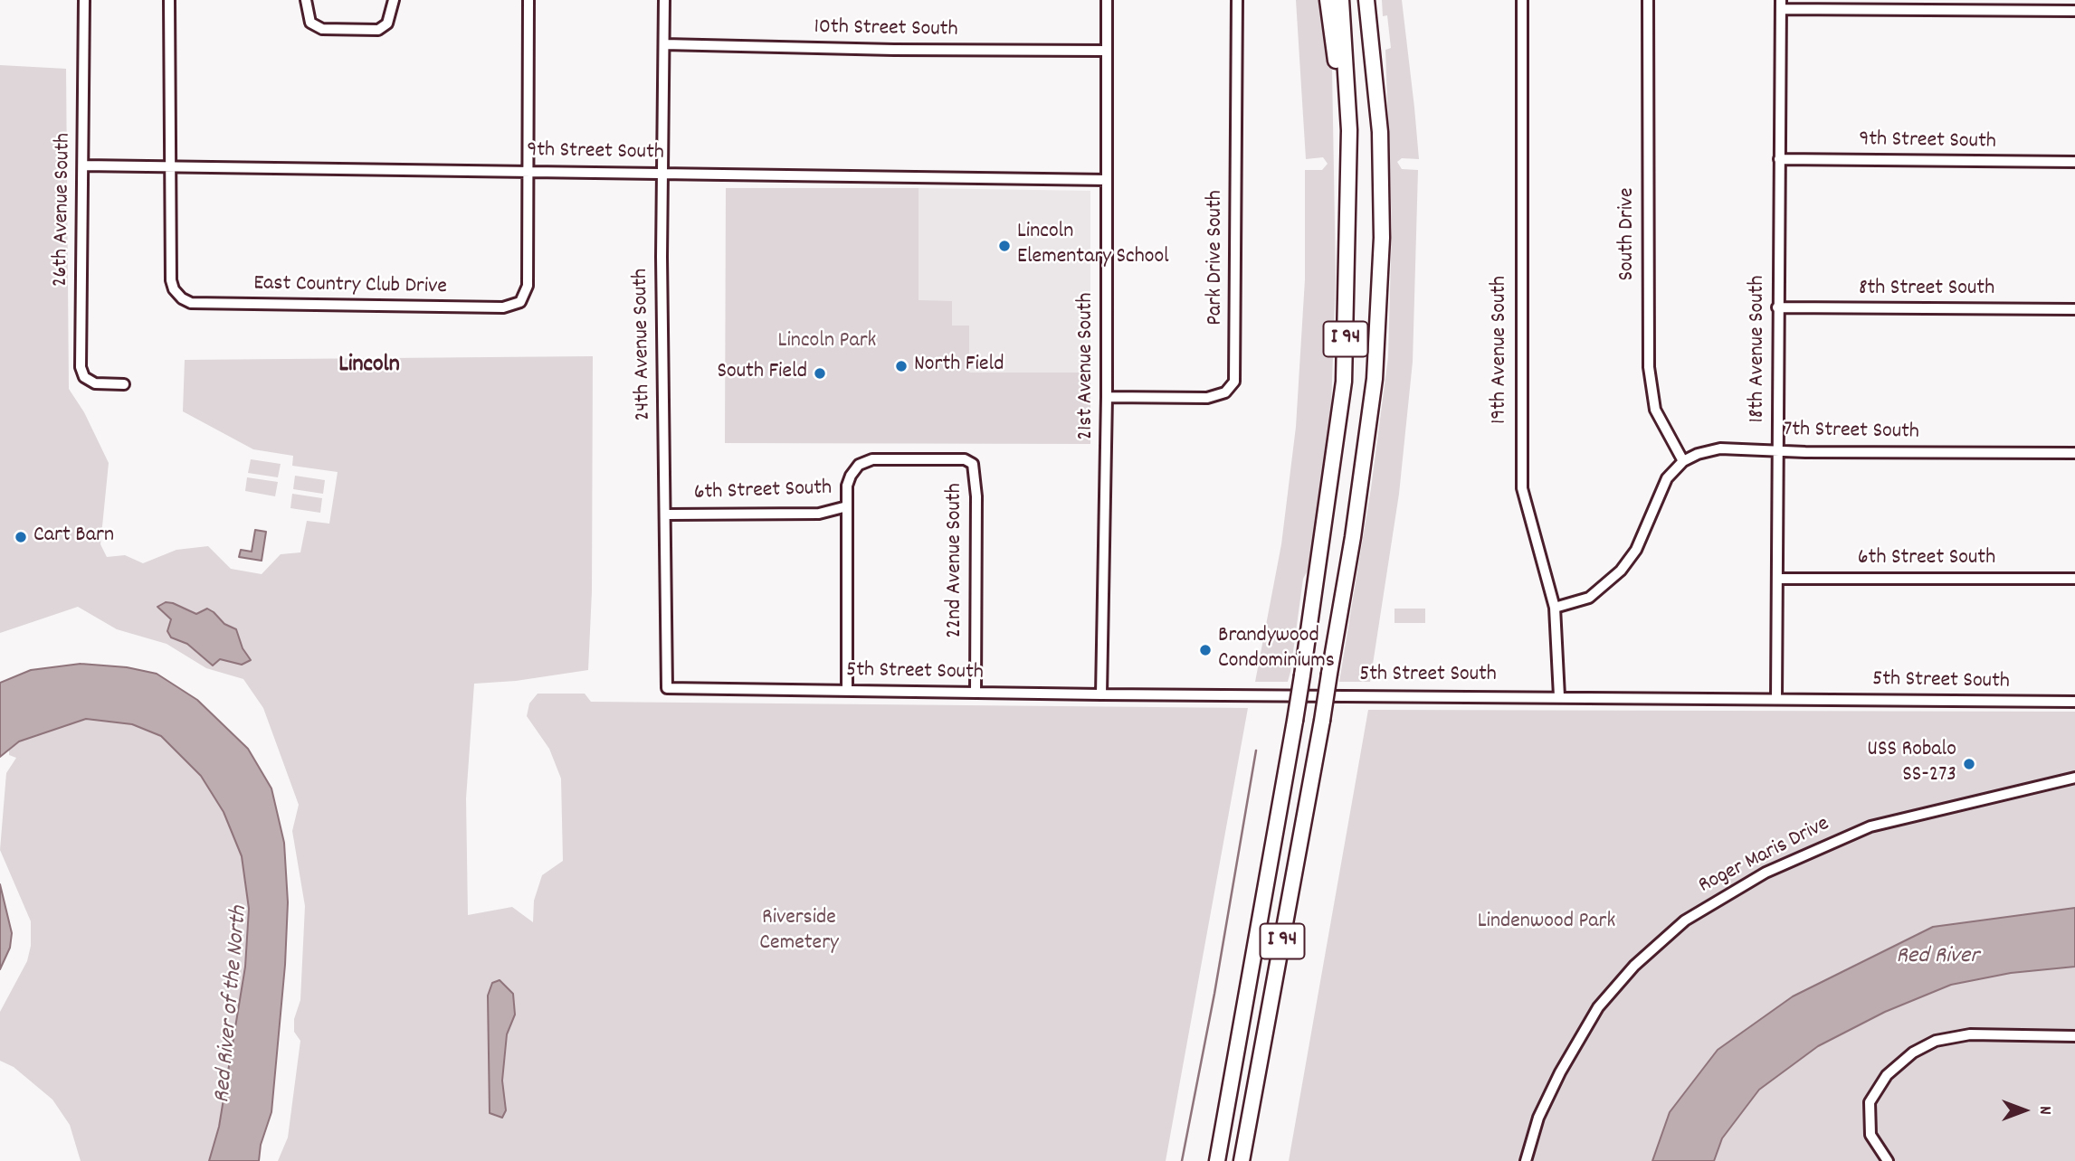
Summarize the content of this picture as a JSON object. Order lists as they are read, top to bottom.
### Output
{
  "streets": {
    "highway": ["I 94"],
    "street": [
      "10th Street South",
      "9th Street South",
      "26th Avenue South",
      "South Drive",
      "Park Drive South",
      "East Country Club Drive",
      "8th Street South",
      "24th Avenue South",
      "18th Avenue South",
      "19th Avenue South",
      "21st Avenue South",
      "7th Street South",
      "6th Street South",
      "22nd Avenue South",
      "5th Street South",
      "Roger Maris Drive"
    ]
  },
  "crossings": [
    ["10th Street South", "24th Avenue South"],
    ["10th Street South", "21st Avenue South"],
    ["9th Street South", "26th Avenue South"],
    ["9th Street South", "East Country Club Drive"],
    ["9th Street South", "24th Avenue South"],
    ["9th Street South", "18th Avenue South"],
    ["9th Street South", "21st Avenue South"],
    ["South Drive", "7th Street South"],
    ["Park Drive South", "21st Avenue South"],
    ["8th Street South", "18th Avenue South"],
    ["24th Avenue South", "6th Street South"],
    ["24th Avenue South", "5th Street South"],
    ["18th Avenue South", "7th Street South"],
    ["18th Avenue South", "6th Street South"],
    ["18th Avenue South", "5th Street South"],
    ["19th Avenue South", "5th Street South"],
    ["21st Avenue South", "5th Street South"],
    ["6th Street South", "22nd Avenue South"],
    ["22nd Avenue South", "5th Street South"]
  ],
  "districts": ["Lincoln"],
  "water": ["Red River", "Red River of the North"],
  "parks": ["Lincoln Park", "Riverside Cemetery", "Lindenwood Park"],
  "places": [
    "Lincoln Elementary School",
    "North Field",
    "South Field",
    "Cart Barn",
    "Brandywood Condominiums",
    "USS Robalo SS-273"
  ],
  "north": "right"
}
